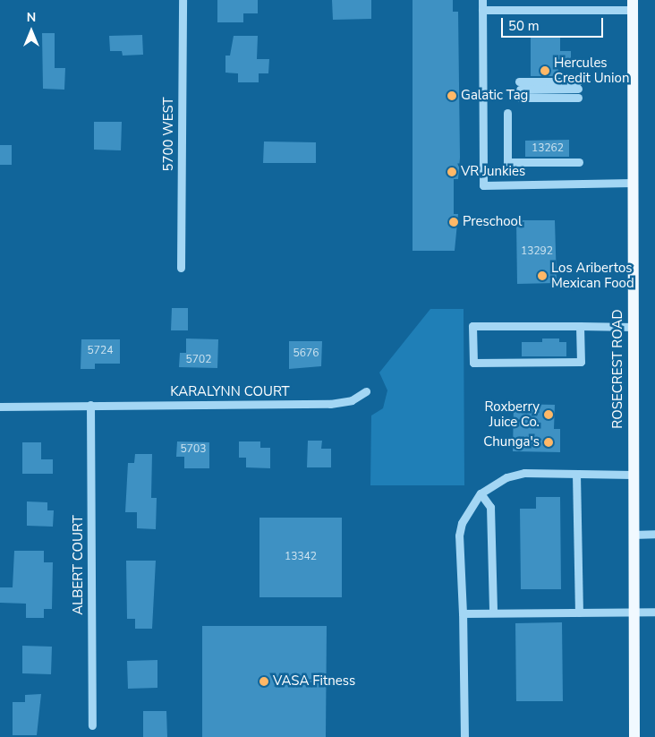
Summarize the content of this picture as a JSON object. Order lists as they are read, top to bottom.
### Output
{
  "streets": {
    "main road": ["ROSECREST ROAD"],
    "street": ["5700 WEST", "KARALYNN COURT", "ALBERT COURT"]
  },
  "crossings": [
    ["KARALYNN COURT", "ALBERT COURT"]
  ],
  "places": [
    "Hercules Credit Union",
    "Galatic Tag",
    "VR Junkies",
    "Preschool",
    "Los Aribertos Mexican Food",
    "Roxberry Juice Co.",
    "Chunga's",
    "VASA Fitness"
  ],
  "house_numbers": [
    "13262",
    "13292",
    "5724",
    "5676",
    "5702",
    "5703",
    "13342"
  ],
  "scale_bar": "50 m",
  "north": "top"
}
